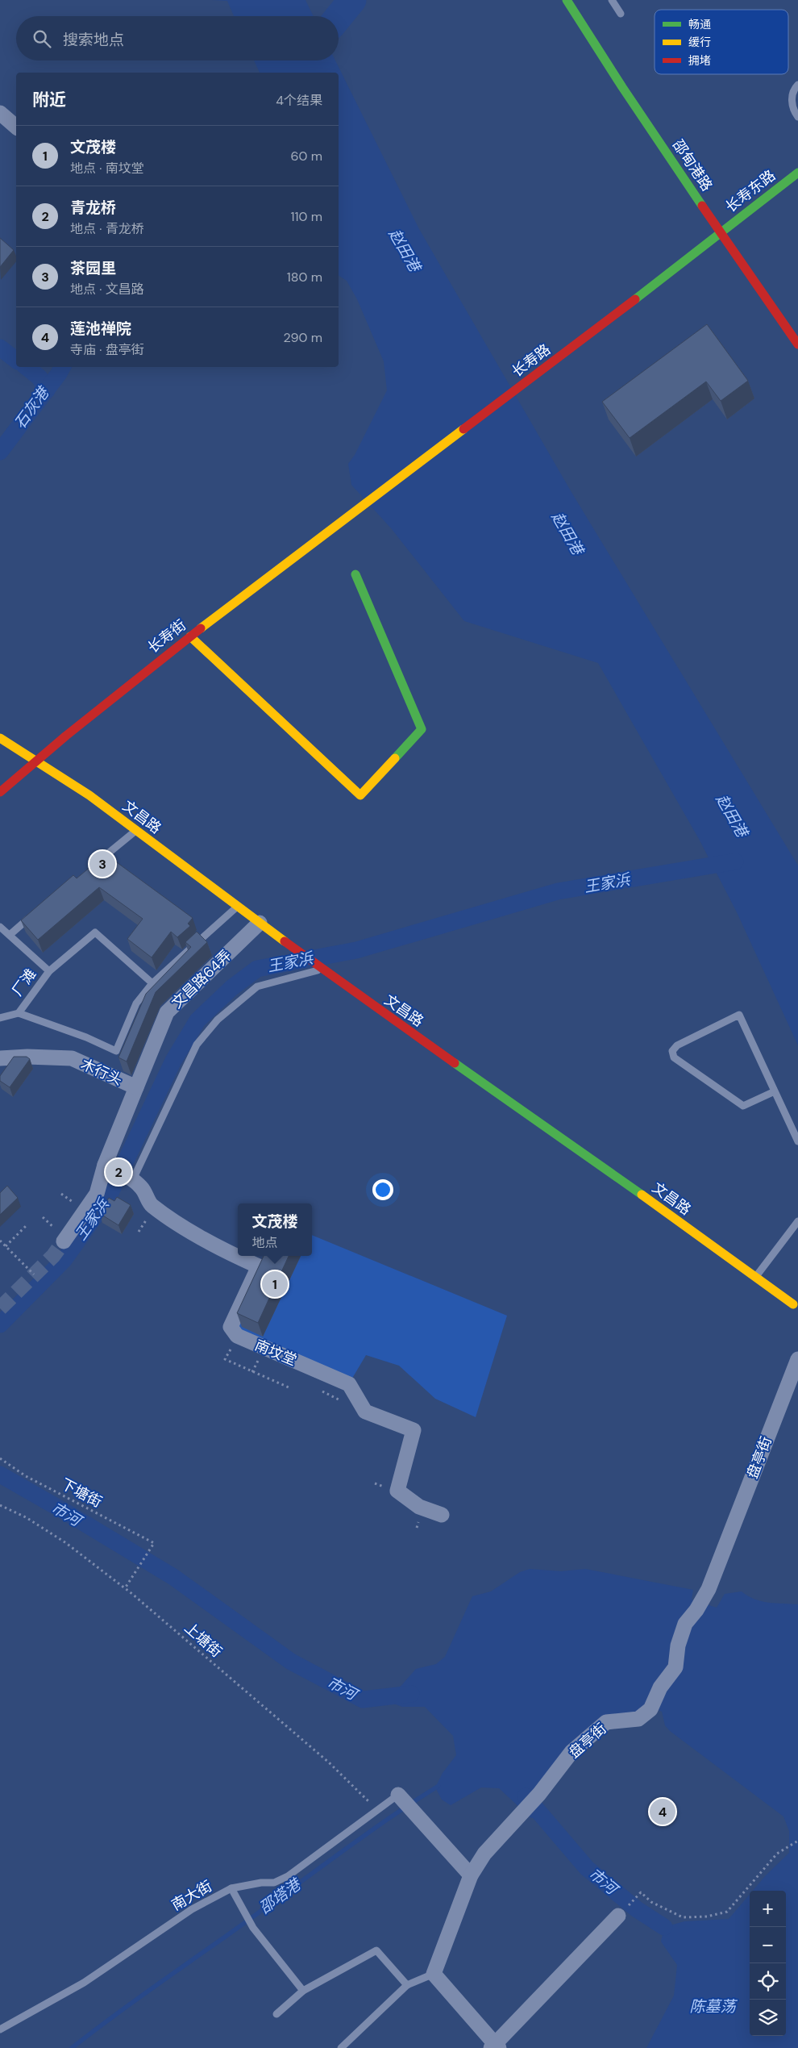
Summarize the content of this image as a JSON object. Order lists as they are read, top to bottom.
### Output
{
  "streets": {
    "street": [
      "邵甸港路",
      "长寿东路",
      "长寿路",
      "长寿街",
      "文昌路",
      "文昌路64弄",
      "木行头",
      "南坟堂",
      "盘亭街"
    ],
    "lane": ["厂滩", "南大街"],
    "path": ["下塘街", "上塘街"]
  },
  "crossings": [
    ["邵甸港路", "长寿东路"],
    ["邵甸港路", "长寿路"],
    ["长寿东路", "长寿路"],
    ["长寿路", "长寿街"],
    ["长寿街", "文昌路"],
    ["文昌路", "文昌路64弄"],
    ["文昌路64弄", "木行头"],
    ["下塘街", "上塘街"],
    ["上塘街", "南大街"]
  ],
  "water": [
    "赵田港",
    "石灰港",
    "王家浜",
    "市河",
    "邵塔港",
    "陈墓荡"
  ],
  "legend": ["畅通", "缓行", "拥堵"],
  "page": {
    "search": "搜索地点",
    "heading": ["附近", "4个结果"],
    "list": [
      {
        "mark": "1",
        "name": "文茂楼",
        "note": "地点 · 南坟堂",
        "value": "60 m"
      },
      {
        "mark": "2",
        "name": "青龙桥",
        "note": "地点 · 青龙桥",
        "value": "110 m"
      },
      {
        "mark": "3",
        "name": "茶园里",
        "note": "地点 · 文昌路",
        "value": "180 m"
      },
      {
        "mark": "4",
        "name": "莲池禅院",
        "note": "寺庙 · 盘亭街",
        "value": "290 m"
      }
    ],
    "pins": [
      "3",
      "2",
      "1",
      "4"
    ],
    "popup": ["文茂楼", "地点"],
    "map_buttons": ["+", "−"]
  }
}
